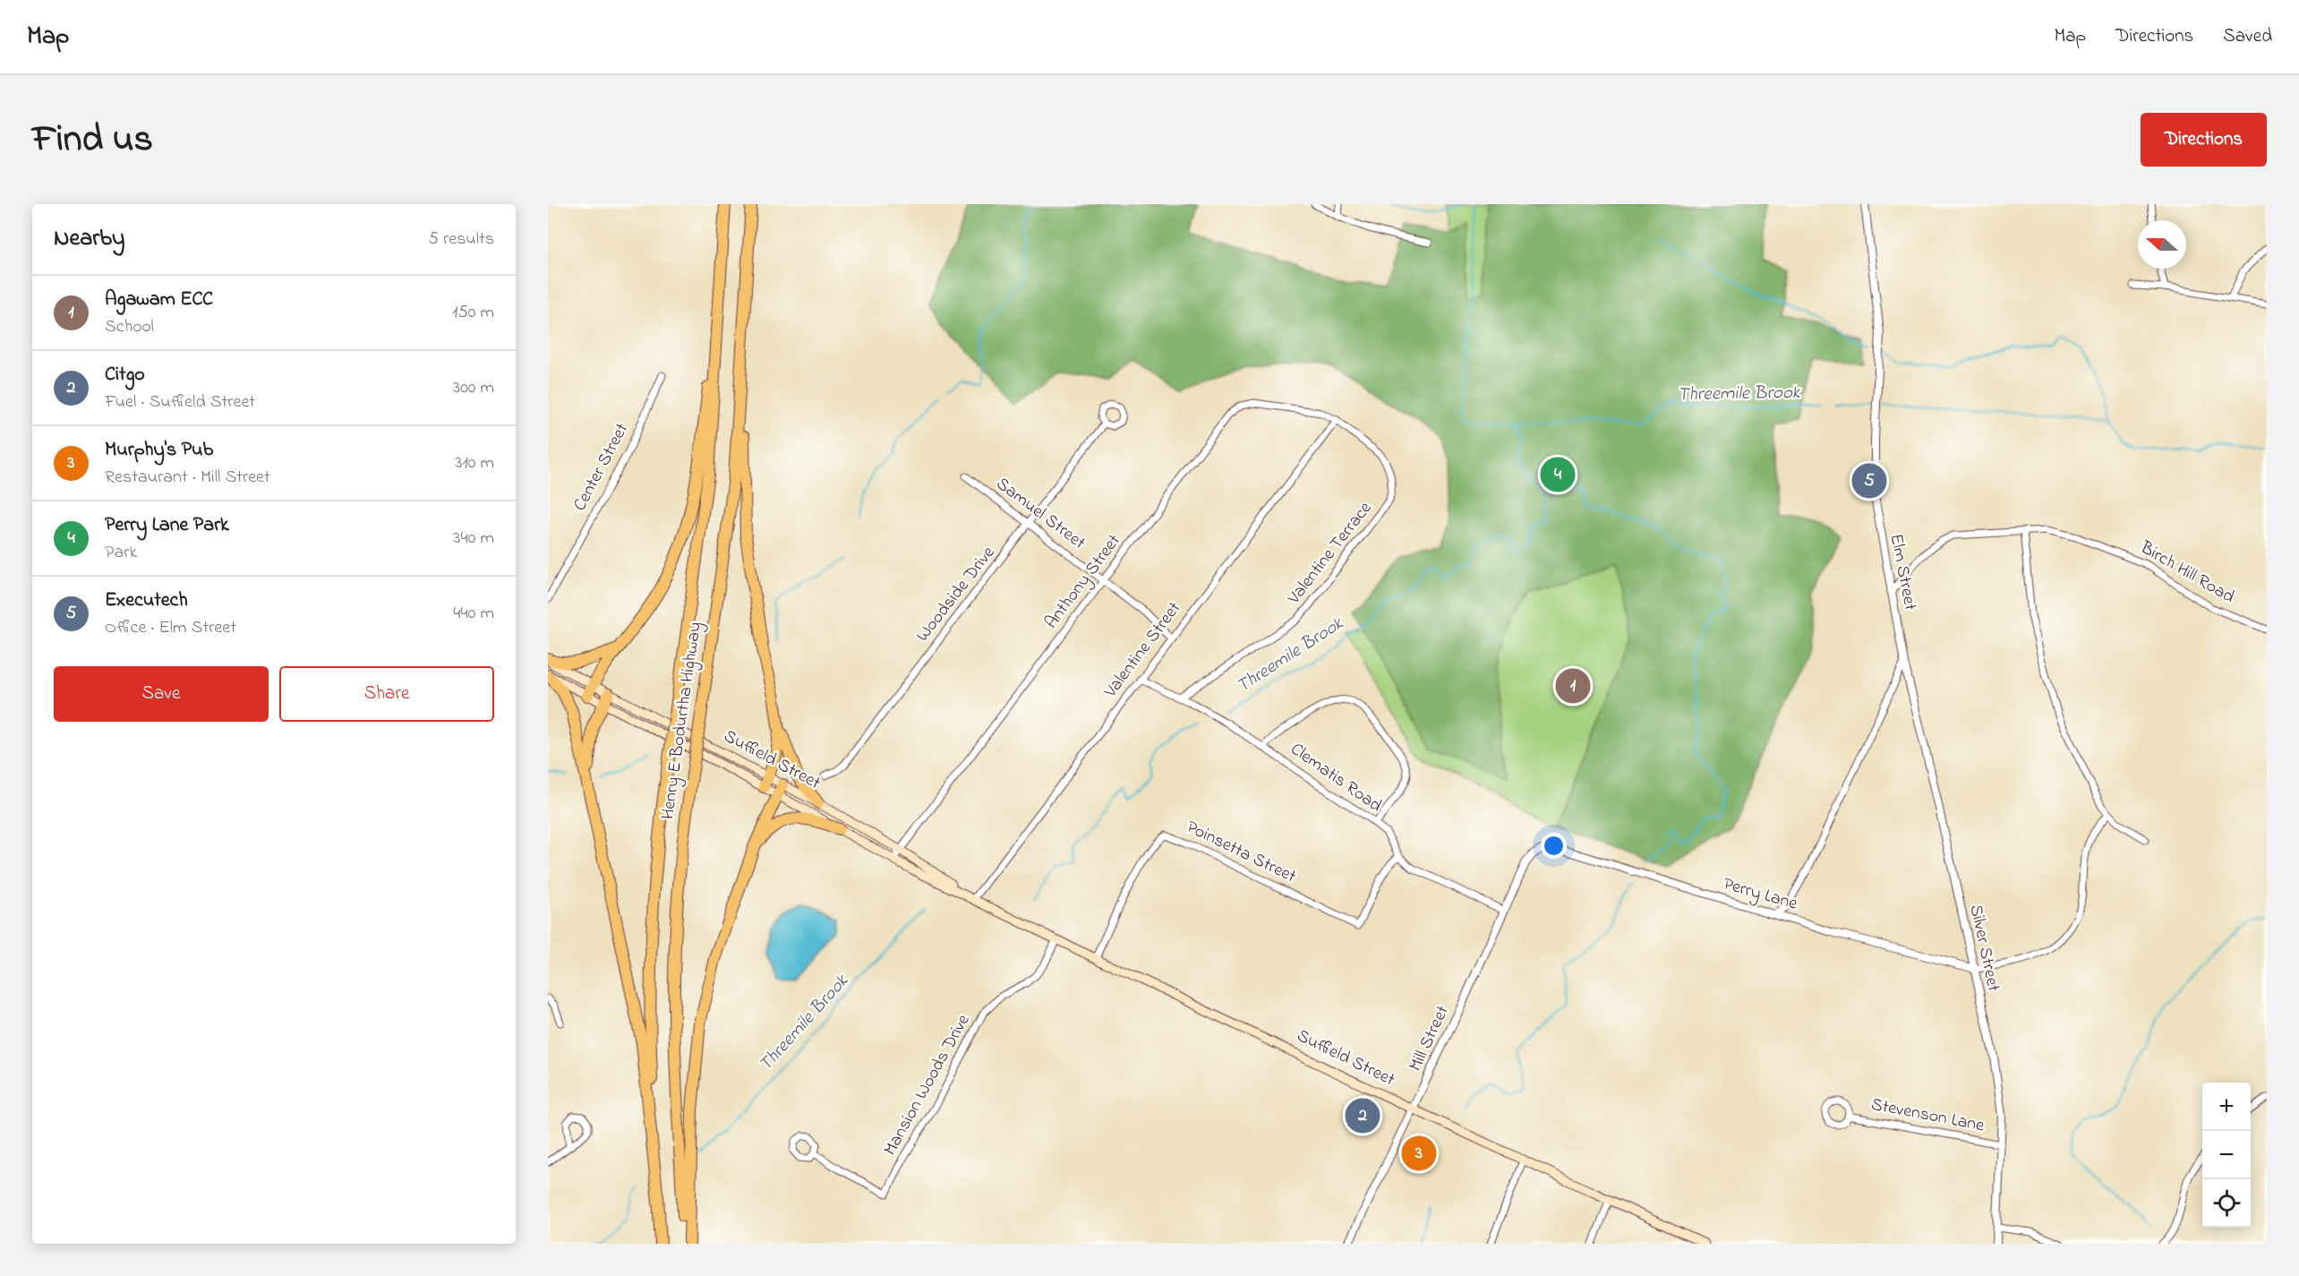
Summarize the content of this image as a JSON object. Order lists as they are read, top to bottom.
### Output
{
  "streets": {
    "highway": ["Henry E Bodurtha Highway"],
    "main road": ["Suffield Street"],
    "street": [
      "Center Street",
      "Samuel Street",
      "Valentine Terrace",
      "Elm Street",
      "Birch Hill Road",
      "Anthony Street",
      "Woodside Drive",
      "Valentine Street",
      "Clematis Road",
      "Poinsetta Street",
      "Perry Lane",
      "Silver Street",
      "Mill Street",
      "Mansion Woods Drive",
      "Stevenson Lane"
    ]
  },
  "crossings": [
    ["Samuel Street", "Anthony Street"],
    ["Samuel Street", "Woodside Drive"],
    ["Samuel Street", "Valentine Street"],
    ["Valentine Terrace", "Anthony Street"],
    ["Valentine Terrace", "Valentine Street"],
    ["Valentine Terrace", "Clematis Road"],
    ["Elm Street", "Birch Hill Road"],
    ["Elm Street", "Silver Street"],
    ["Anthony Street", "Valentine Street"],
    ["Anthony Street", "Suffield Street"],
    ["Valentine Street", "Suffield Street"],
    ["Valentine Street", "Clematis Road"],
    ["Suffield Street", "Poinsetta Street"],
    ["Suffield Street", "Mill Street"],
    ["Suffield Street", "Mansion Woods Drive"],
    ["Clematis Road", "Poinsetta Street"],
    ["Clematis Road", "Mill Street"],
    ["Perry Lane", "Silver Street"],
    ["Perry Lane", "Mill Street"],
    ["Silver Street", "Stevenson Lane"]
  ],
  "water": ["Threemile Brook"],
  "north": "left",
  "page": {
    "header": "Map",
    "nav": ["Map", "Directions", "Saved"],
    "title": "Find us",
    "buttons": [
      "Directions",
      ["Save", "Share"]
    ],
    "heading": ["Nearby", "5 results"],
    "list": [
      {
        "mark": "1",
        "name": "Agawam ECC",
        "note": "School",
        "value": "150 m"
      },
      {
        "mark": "2",
        "name": "Citgo",
        "note": "Fuel · Suffield Street",
        "value": "300 m"
      },
      {
        "mark": "3",
        "name": "Murphy's Pub",
        "note": "Restaurant · Mill Street",
        "value": "310 m"
      },
      {
        "mark": "4",
        "name": "Perry Lane Park",
        "note": "Park",
        "value": "340 m"
      },
      {
        "mark": "5",
        "name": "Executech",
        "note": "Office · Elm Street",
        "value": "440 m"
      }
    ],
    "pins": [
      "4",
      "5",
      "1",
      "2",
      "3"
    ],
    "map_buttons": ["+", "−"]
  }
}
